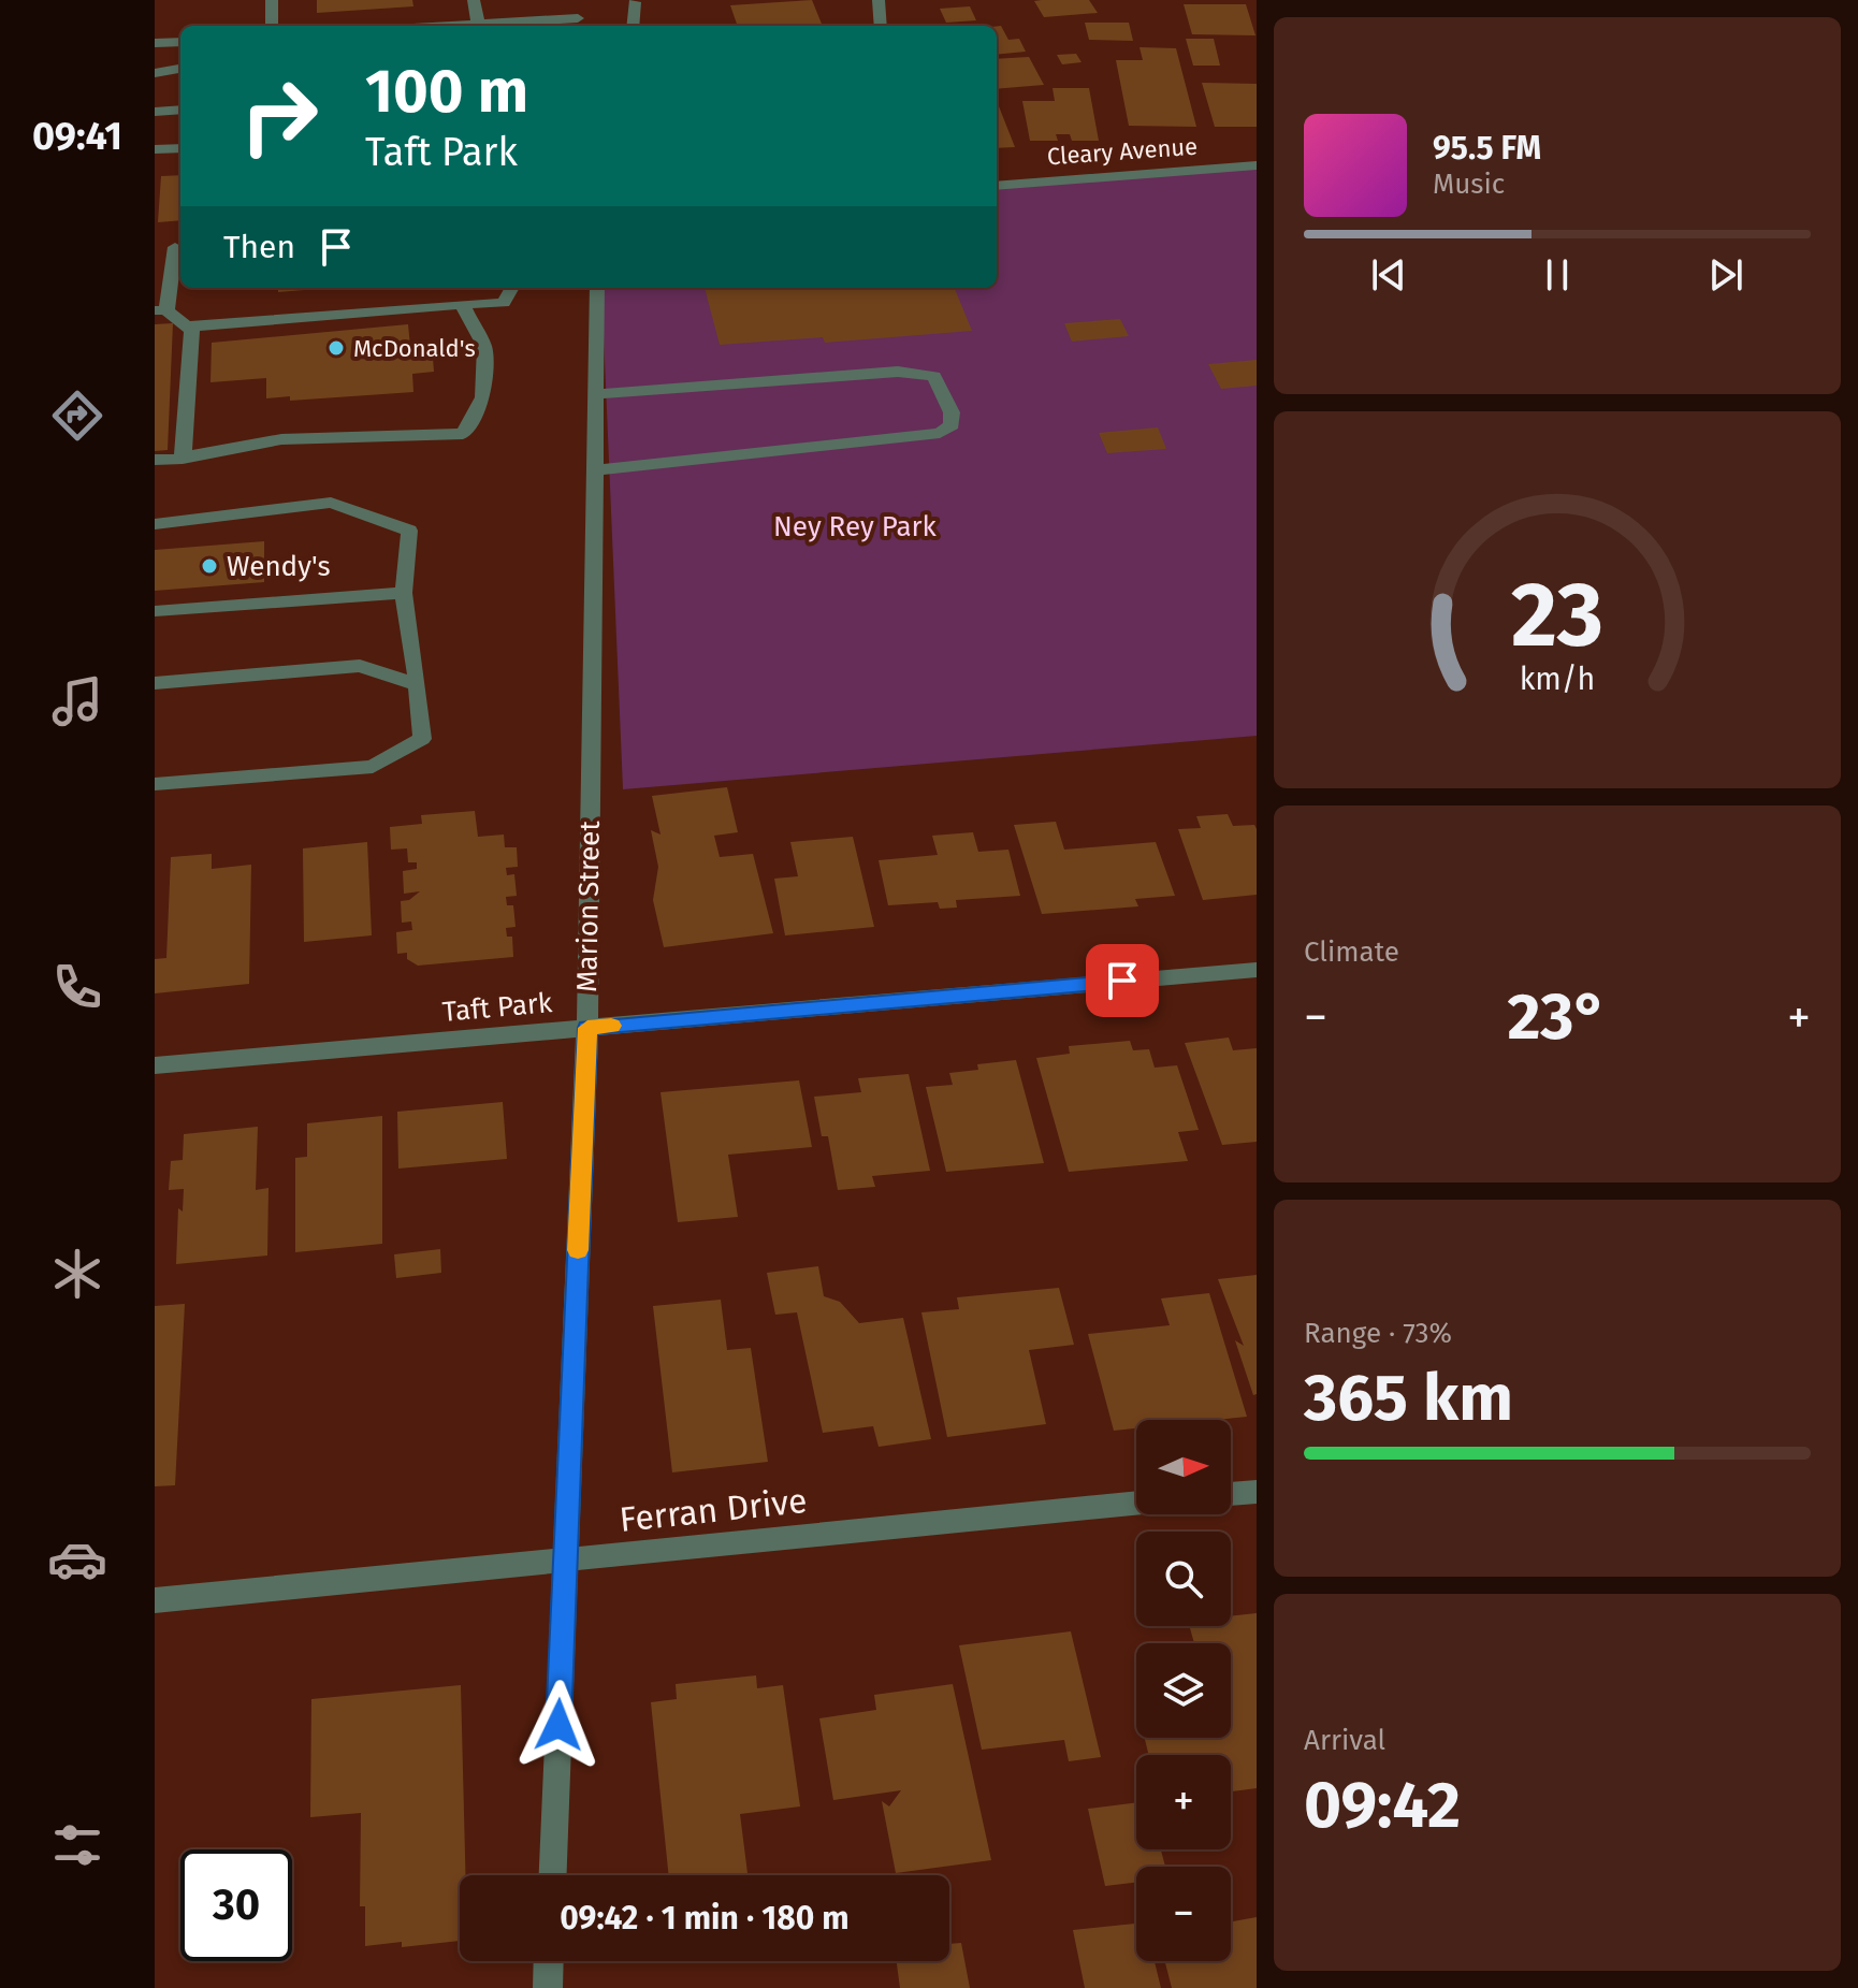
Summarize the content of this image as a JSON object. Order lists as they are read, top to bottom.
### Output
{
  "streets": {
    "street": [
      "Cleary Avenue",
      "Marion Street",
      "Taft Park",
      "Ferran Drive"
    ]
  },
  "crossings": [
    ["Marion Street", "Taft Park"],
    ["Marion Street", "Ferran Drive"]
  ],
  "parks": ["Ney Rey Park"],
  "places": ["McDonald's", "Wendy's"],
  "north": "right",
  "page": {
    "tabs": "09:41",
    "turn": ["100 m", "Taft Park"],
    "song": ["95.5 FM", "Music"],
    "then": "Then",
    "tile": [
      "Climate",
      ["Range · 73%", "365 km"],
      ["Arrival", "09:42"]
    ],
    "heat": ["−", "23°", "+"],
    "map_buttons": ["+", "−"],
    "limit": "30",
    "trip": "09:42 · 1 min · 180 m",
    "gauge": ["23", "km/h"]
  }
}
